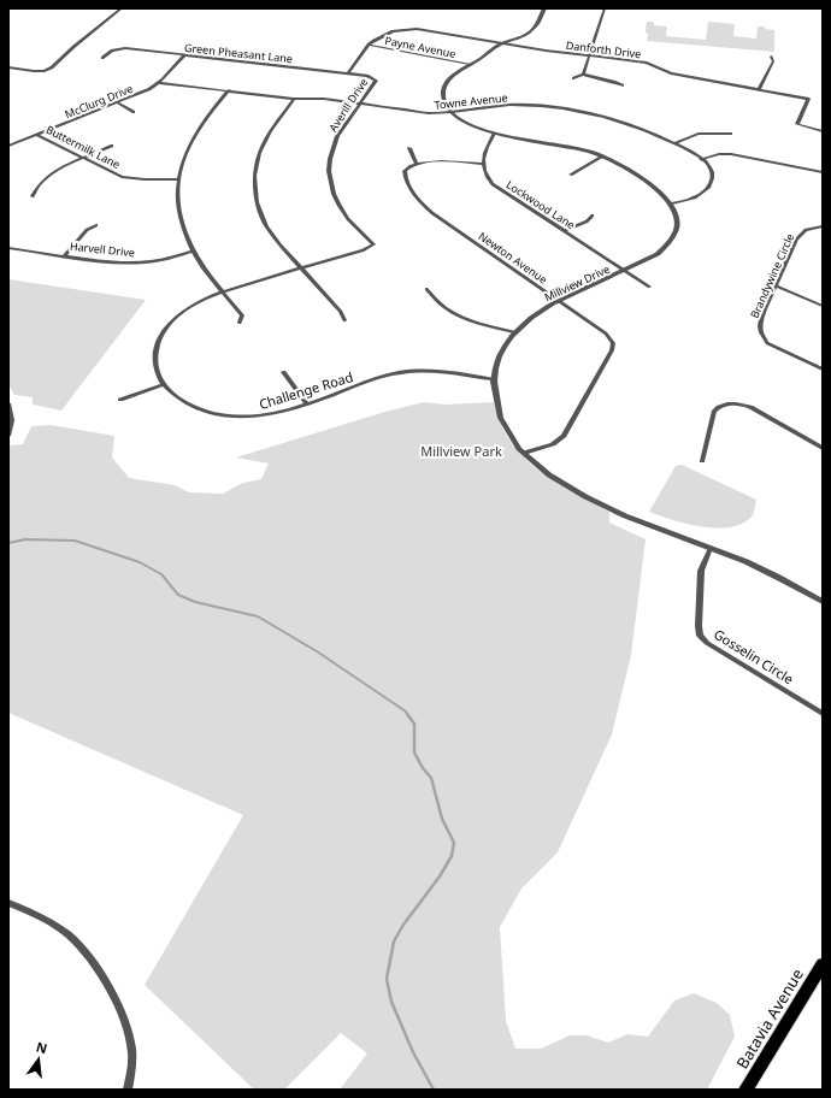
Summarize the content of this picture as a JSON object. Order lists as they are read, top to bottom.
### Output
{
  "streets": {
    "main road": ["Batavia Avenue"],
    "street": [
      "Payne Avenue",
      "Danforth Drive",
      "Green Pheasant Lane",
      "McClurg Drive",
      "Towne Avenue",
      "Averill Drive",
      "Buttermilk Lane",
      "Lockwood Lane",
      "Harvell Drive",
      "Newton Avenue",
      "Brandywine Circle",
      "Millview Drive",
      "Challenge Road",
      "Gosselin Circle"
    ]
  },
  "crossings": [
    ["Payne Avenue", "Danforth Drive"],
    ["Green Pheasant Lane", "McClurg Drive"],
    ["Green Pheasant Lane", "Averill Drive"],
    ["McClurg Drive", "Towne Avenue"],
    ["McClurg Drive", "Buttermilk Lane"],
    ["Towne Avenue", "Averill Drive"],
    ["Averill Drive", "Challenge Road"],
    ["Lockwood Lane", "Millview Drive"],
    ["Newton Avenue", "Millview Drive"],
    ["Newton Avenue", "Challenge Road"],
    ["Millview Drive", "Challenge Road"],
    ["Millview Drive", "Gosselin Circle"]
  ],
  "parks": ["Millview Park"],
  "north": "top"
}
